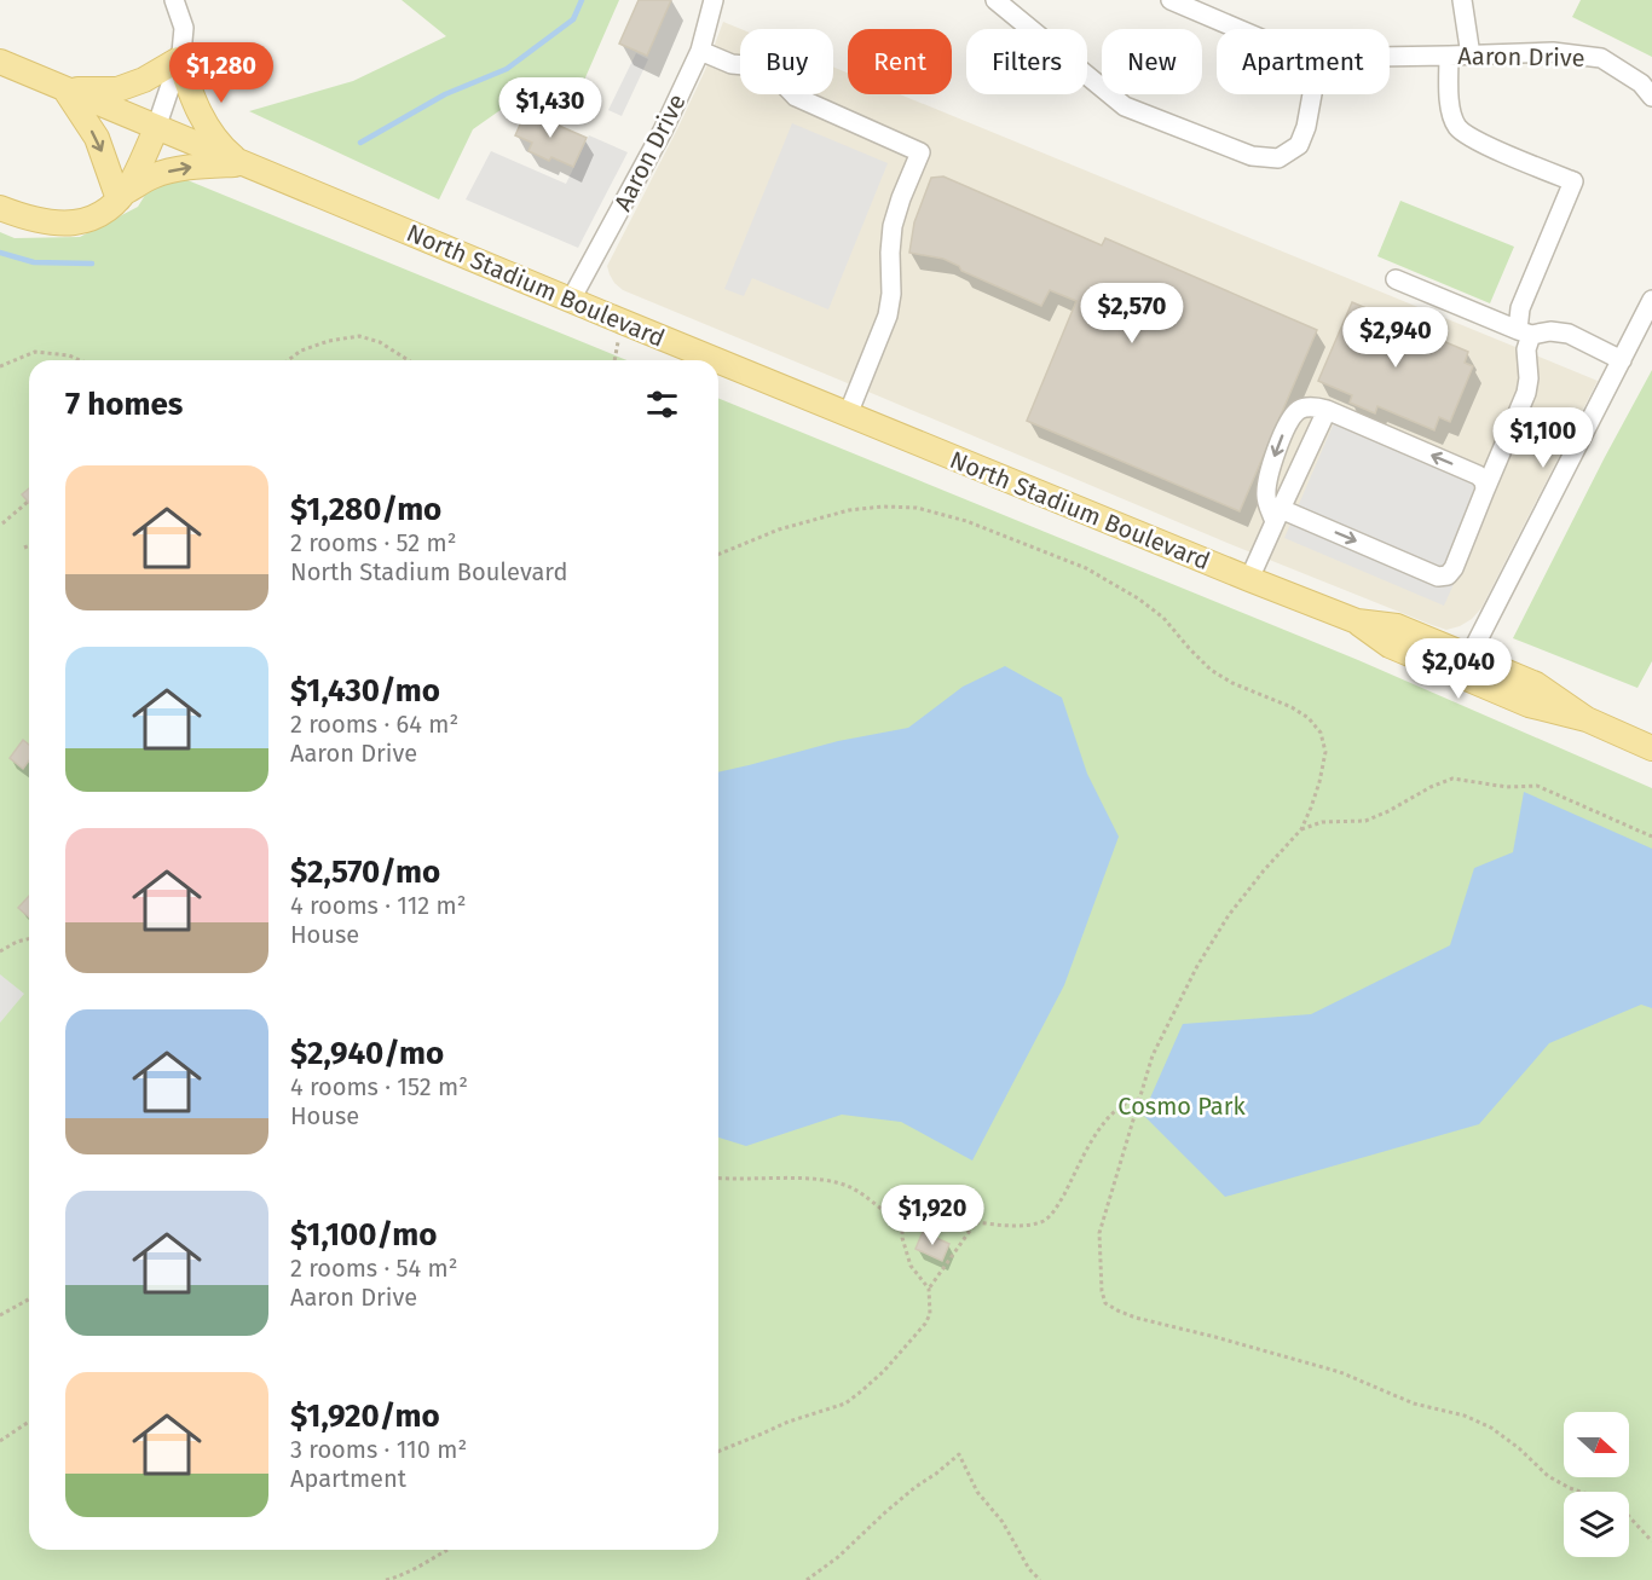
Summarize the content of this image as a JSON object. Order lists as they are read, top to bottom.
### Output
{
  "streets": {
    "main road": ["North Stadium Boulevard"],
    "street": ["Aaron Drive"]
  },
  "crossings": [
    ["Aaron Drive", "North Stadium Boulevard"]
  ],
  "parks": ["Cosmo Park"],
  "north": "right",
  "page": {
    "chip": [
      "Buy",
      "Rent",
      "Filters",
      "New",
      "Apartment"
    ],
    "price": [
      "$1,280",
      "$1,430",
      "$2,570",
      "$2,940",
      "$1,100",
      "$2,040",
      "$1,920"
    ],
    "heading": "7 homes",
    "list": [
      {
        "name": "$1,280/mo",
        "note": "2 rooms · 52 m² · North Stadium Boulevard"
      },
      {
        "name": "$1,430/mo",
        "note": "2 rooms · 64 m² · Aaron Drive"
      },
      {
        "name": "$2,570/mo",
        "note": "4 rooms · 112 m² · House"
      },
      {
        "name": "$2,940/mo",
        "note": "4 rooms · 152 m² · House"
      },
      {
        "name": "$1,100/mo",
        "note": "2 rooms · 54 m² · Aaron Drive"
      },
      {
        "name": "$1,920/mo",
        "note": "3 rooms · 110 m² · Apartment"
      }
    ]
  }
}
